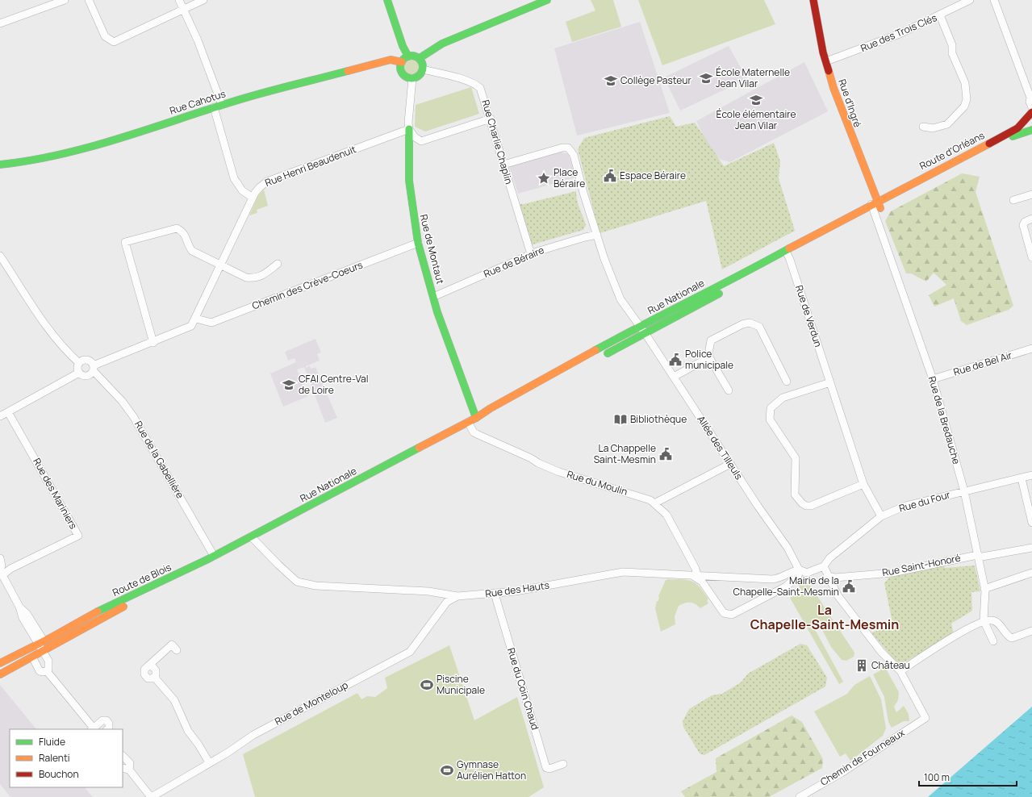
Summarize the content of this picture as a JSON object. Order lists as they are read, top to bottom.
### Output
{
  "streets": {
    "main road": [
      "Rue Cahotus",
      "Rue d'Ingré",
      "Route d'Orléans",
      "Rue de Montaut",
      "Rue Nationale",
      "Route de Blois"
    ],
    "street": [
      "Rue des Trois Clés",
      "Rue Charlie Chaplin",
      "Rue Henri Beaudenuit",
      "Rue de Béraire",
      "Chemin des Crève-Coeurs",
      "Rue de Verdun",
      "Rue de Bel Air",
      "Rue de la Bredauche",
      "Allée des Tilleuls",
      "Rue de la Gabellière",
      "Rue du Moulin",
      "Rue des Mariniers",
      "Rue du Four",
      "Rue Saint-Honoré",
      "Rue des Hauts",
      "Rue du Coin Chaud",
      "Rue de Monteloup",
      "Chemin de Fourneaux"
    ]
  },
  "crossings": [
    ["Rue des Trois Clés", "Rue d'Ingré"],
    ["Rue Cahotus", "Rue Charlie Chaplin"],
    ["Rue Cahotus", "Rue de Montaut"],
    ["Rue d'Ingré", "Route d'Orléans"],
    ["Rue d'Ingré", "Rue Nationale"],
    ["Rue d'Ingré", "Rue de la Bredauche"],
    ["Rue Charlie Chaplin", "Rue de Montaut"],
    ["Rue Charlie Chaplin", "Rue de Béraire"],
    ["Route d'Orléans", "Rue Nationale"],
    ["Route d'Orléans", "Rue de la Bredauche"],
    ["Rue Henri Beaudenuit", "Rue de Montaut"],
    ["Rue Henri Beaudenuit", "Chemin des Crève-Coeurs"],
    ["Rue de Montaut", "Rue de Béraire"],
    ["Rue de Montaut", "Chemin des Crève-Coeurs"],
    ["Rue de Montaut", "Rue Nationale"],
    ["Rue Nationale", "Rue de Verdun"],
    ["Rue Nationale", "Rue de la Bredauche"],
    ["Rue Nationale", "Allée des Tilleuls"],
    ["Rue Nationale", "Rue de la Gabellière"],
    ["Rue Nationale", "Rue du Moulin"],
    ["Rue Nationale", "Route de Blois"],
    ["Rue Nationale", "Rue des Hauts"],
    ["Rue de Verdun", "Rue du Four"],
    ["Rue de Bel Air", "Rue de la Bredauche"],
    ["Rue de la Bredauche", "Rue du Four"],
    ["Rue de la Bredauche", "Rue Saint-Honoré"],
    ["Allée des Tilleuls", "Rue du Four"],
    ["Allée des Tilleuls", "Rue des Hauts"],
    ["Rue du Moulin", "Rue des Hauts"],
    ["Rue du Four", "Rue des Hauts"],
    ["Rue des Hauts", "Rue du Coin Chaud"],
    ["Rue des Hauts", "Rue de Monteloup"]
  ],
  "districts": ["La Chapelle-Saint-Mesmin"],
  "places": {
    "school or university": [
      "École Maternelle Jean Vilar",
      "Collège Pasteur",
      "École élémentaire Jean Vilar",
      "CFAI Centre-Val de Loire"
    ],
    "public building": [
      "Espace Béraire",
      "Police municipale",
      "La Chappelle Saint-Mesmin",
      "Mairie de la Chapelle-Saint-Mesmin"
    ],
    "place": ["Place Béraire"],
    "library": ["Bibliothèque"],
    "building": ["Château"],
    "sports": ["Piscine Municipale", "Gymnase Aurélien Hatton"]
  },
  "legend": ["Fluide", "Ralenti", "Bouchon"],
  "scale_bar": "100 m"
}
